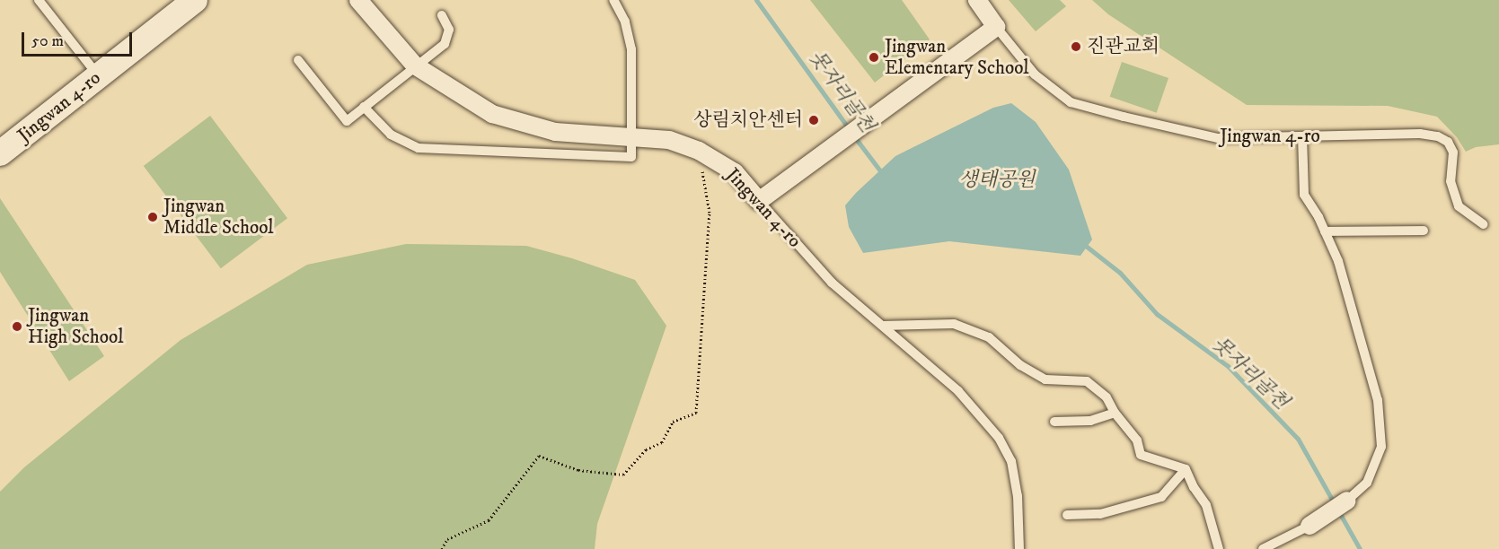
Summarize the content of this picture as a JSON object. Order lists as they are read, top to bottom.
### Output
{
  "streets": {
    "street": ["Jingwan 4-ro"]
  },
  "water": ["못자리골천", "생태공원"],
  "places": [
    "진관교회",
    "Jingwan Elementary School",
    "상림치안센터",
    "Jingwan Middle School",
    "Jingwan High School"
  ],
  "scale_bar": "50 m"
}
